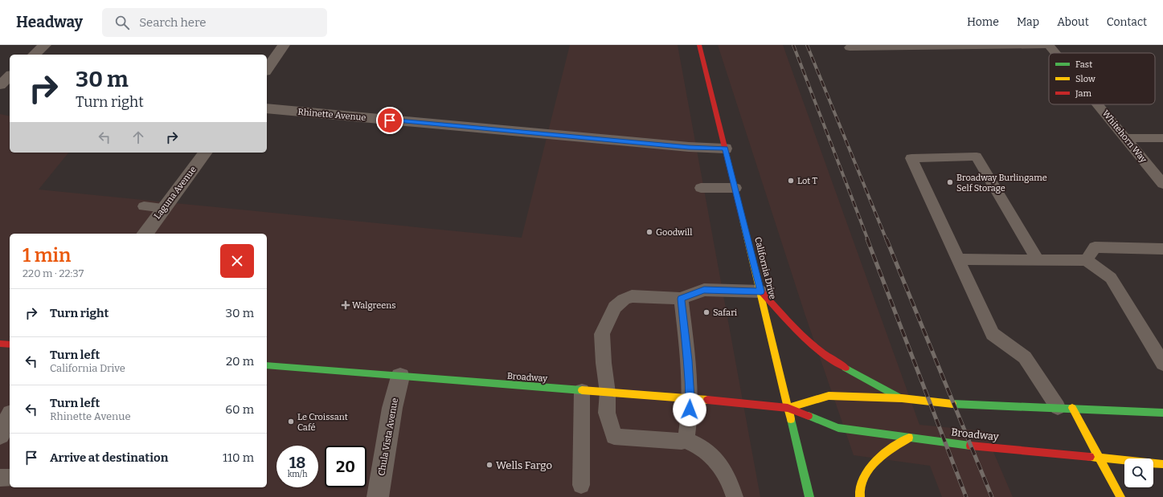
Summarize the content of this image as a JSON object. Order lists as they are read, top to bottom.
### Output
{
  "streets": {
    "main road": ["California Drive", "Broadway"],
    "street": ["Rhinette Avenue", "Laguna Avenue", "Chula Vista Avenue"],
    "lane": ["Whitehorn Way"]
  },
  "crossings": [
    ["Rhinette Avenue", "California Drive"],
    ["California Drive", "Broadway"],
    ["Broadway", "Chula Vista Avenue"]
  ],
  "places": {
    "other": [
      "Lot T",
      "Broadway Burlingame Self Storage",
      "Goodwill",
      "Safari",
      "Le Croissant Café",
      "Wells Fargo"
    ],
    "health": ["Walgreens"]
  },
  "legend": ["Fast", "Slow", "Jam"],
  "page": {
    "header": "Headway",
    "search": "Search here",
    "nav": [
      "Home",
      "Map",
      "About",
      "Contact"
    ],
    "turn": ["30 m", "Turn right"],
    "heading": ["1 min", "220 m · 22:37"],
    "list": [
      {
        "name": "Turn right",
        "value": "30 m"
      },
      {
        "name": "Turn left",
        "note": "California Drive",
        "value": "20 m"
      },
      {
        "name": "Turn left",
        "note": "Rhinette Avenue",
        "value": "60 m"
      },
      {
        "name": "Arrive at destination",
        "value": "110 m"
      }
    ],
    "speed": "18 km/h",
    "limit": "20"
  }
}
